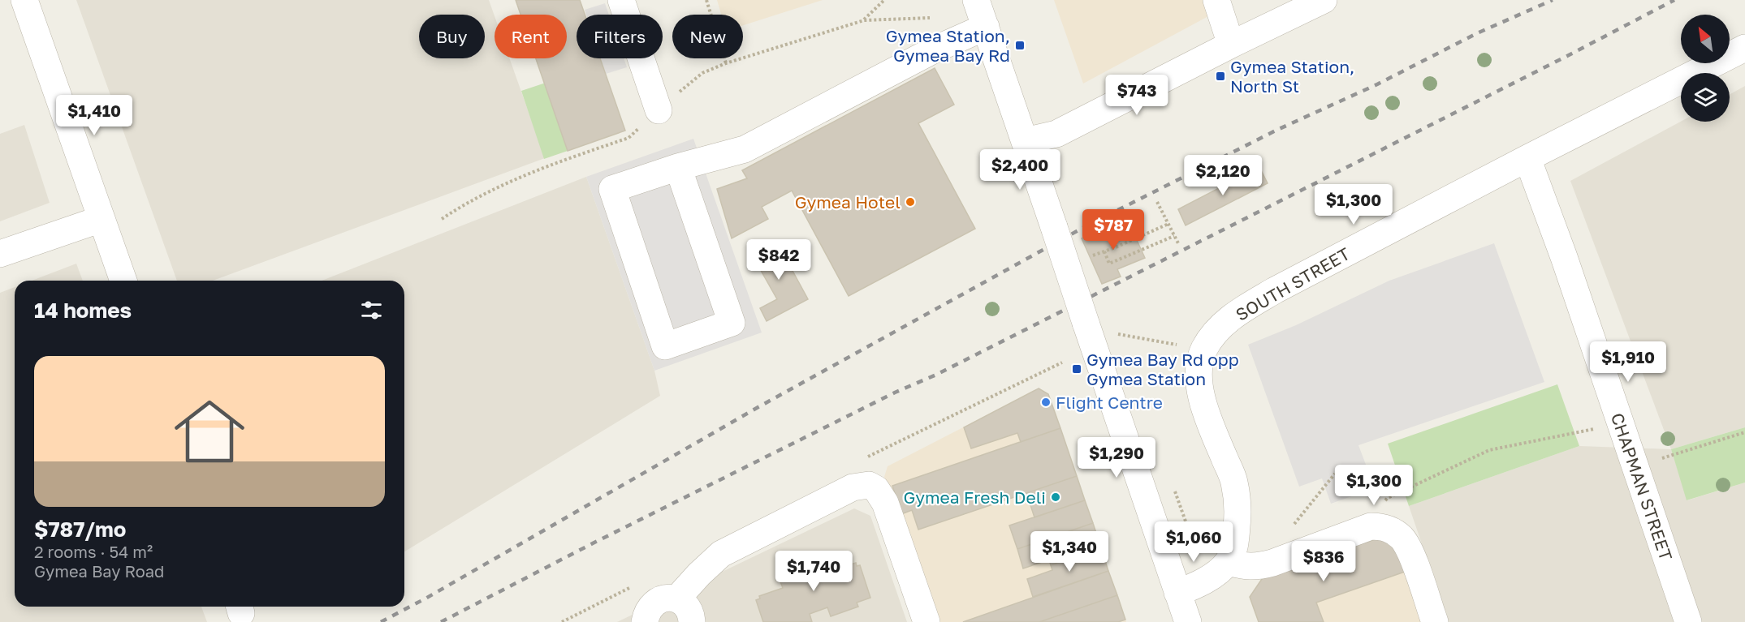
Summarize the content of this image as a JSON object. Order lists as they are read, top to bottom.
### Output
{
  "streets": {
    "street": ["SOUTH STREET", "CHAPMAN STREET"]
  },
  "crossings": [
    ["SOUTH STREET", "CHAPMAN STREET"]
  ],
  "places": {
    "transit": ["Gymea Station, Gymea Bay Rd", "Gymea Station, North St", "Gymea Bay Rd opp Gymea Station"],
    "other": ["Gymea Hotel", "Flight Centre", "Gymea Fresh Deli"]
  },
  "north": "top left",
  "page": {
    "chip": [
      "Buy",
      "Rent",
      "Filters",
      "New"
    ],
    "price": [
      "$743",
      "$1,410",
      "$2,400",
      "$2,120",
      "$1,300",
      "$787",
      "$842",
      "$1,910",
      "$1,290",
      "$1,300",
      "$1,060",
      "$1,340",
      "$836",
      "$1,740"
    ],
    "heading": "14 homes",
    "list": [
      {
        "name": "$787/mo",
        "note": "2 rooms · 54 m² · Gymea Bay Road"
      }
    ]
  }
}
